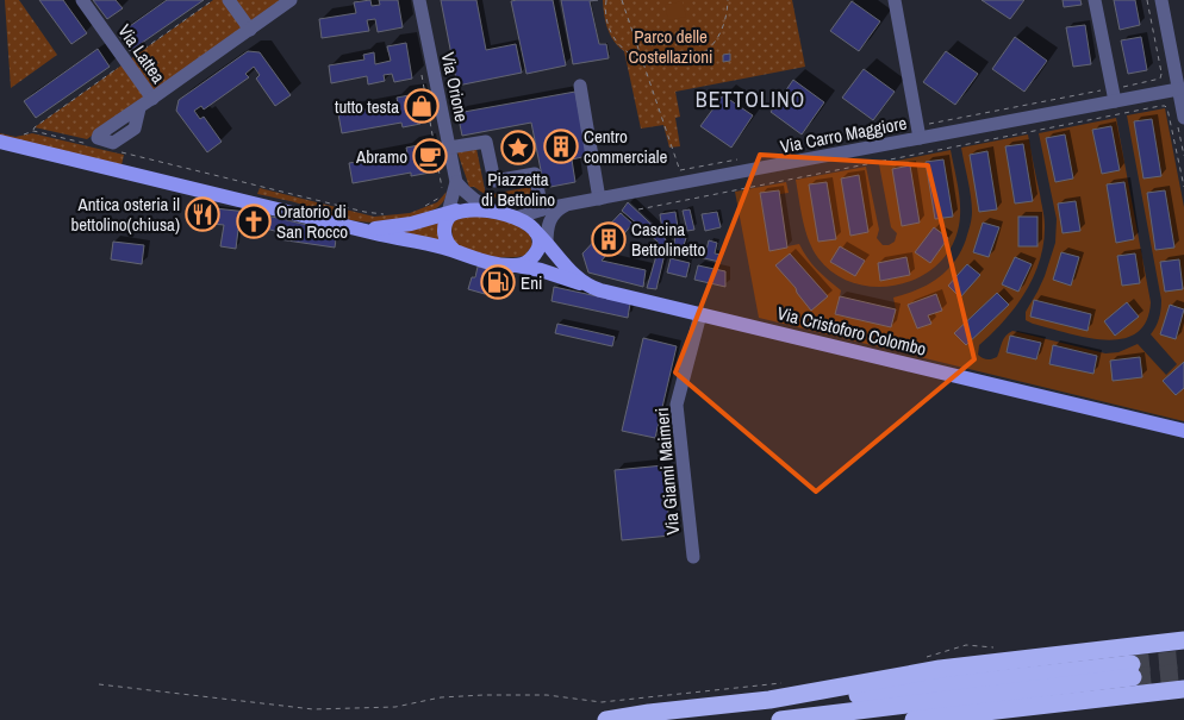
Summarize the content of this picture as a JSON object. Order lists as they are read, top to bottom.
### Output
{
  "streets": {
    "main road": ["Via Cristoforo Colombo"],
    "street": [
      "Via Lattea",
      "Via Orione",
      "Via Carro Maggiore",
      "Via Gianni Maimeri"
    ]
  },
  "crossings": [
    ["Via Carro Maggiore", "Via Cristoforo Colombo"],
    ["Via Cristoforo Colombo", "Via Gianni Maimeri"]
  ],
  "districts": ["BETTOLINO"],
  "parks": ["Parco delle Costellazioni"],
  "places": {
    "shop": ["tutto testa"],
    "building": ["Centro commerciale", "Cascina Bettolinetto"],
    "place": ["Piazzetta di Bettolino"],
    "cafe": ["Abramo"],
    "restaurant": ["Antica osteria il bettolino(chiusa)"],
    "church": ["Oratorio di San Rocco"],
    "fuel station": ["Eni"]
  }
}
